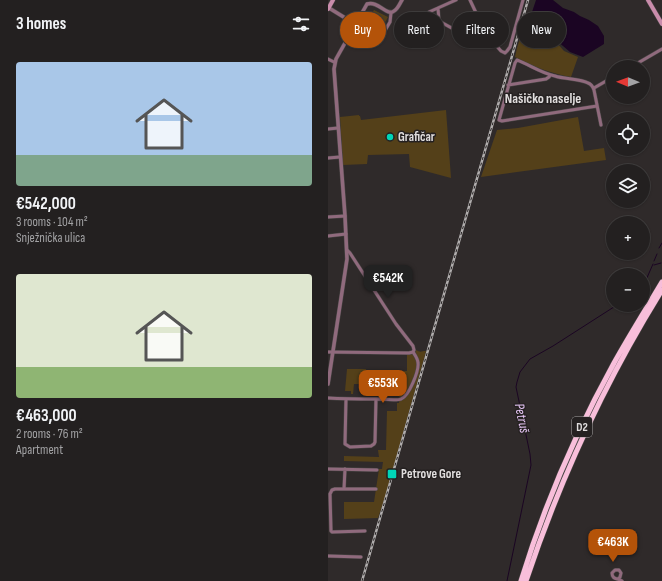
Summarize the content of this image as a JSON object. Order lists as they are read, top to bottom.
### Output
{
  "streets": {
    "highway": ["D2"]
  },
  "districts": ["Našičko naselje"],
  "water": ["Petruš"],
  "places": {
    "other": ["Grafičar"],
    "transit": ["Petrove Gore"]
  },
  "north": "left",
  "page": {
    "heading": "3 homes",
    "chip": [
      "Buy",
      "Rent",
      "Filters",
      "New"
    ],
    "list": [
      {
        "name": "€542,000",
        "note": "3 rooms · 104 m² · Snježnička ulica"
      },
      {
        "name": "€463,000",
        "note": "2 rooms · 76 m² · Apartment"
      }
    ],
    "map_buttons": ["+", "−"],
    "price": ["€542K", "€553K", "€463K"]
  }
}
